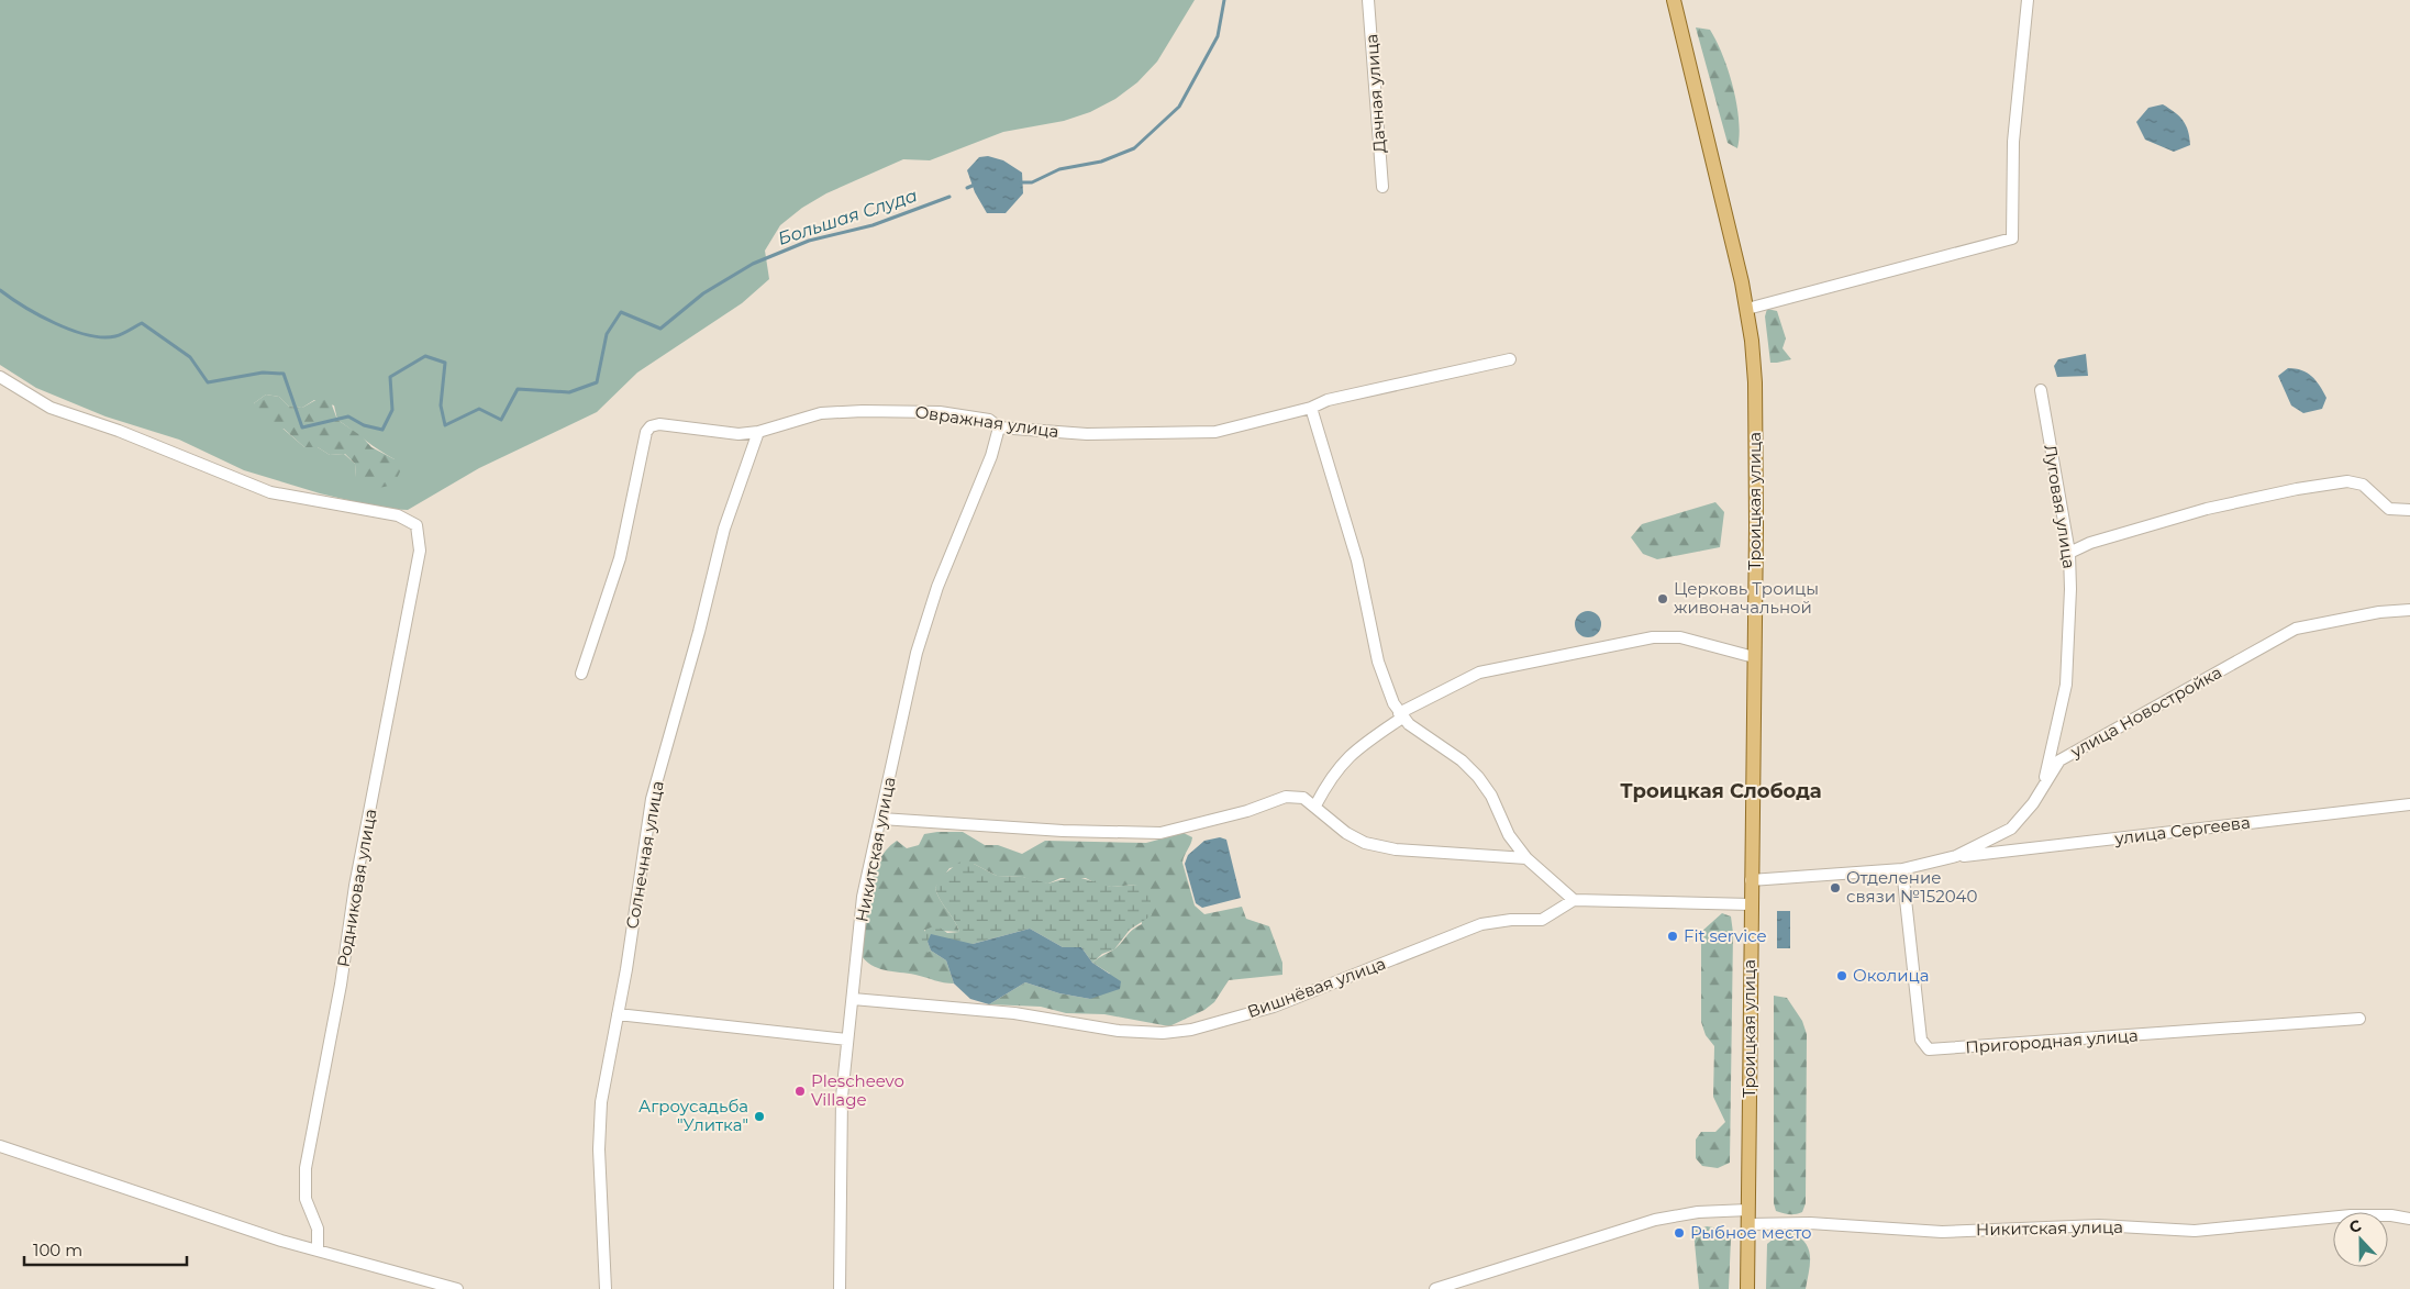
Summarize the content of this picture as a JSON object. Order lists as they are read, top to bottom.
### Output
{
  "streets": {
    "main road": ["Троицкая улица"],
    "street": [
      "Дачная улица",
      "Овражная улица",
      "Луговая улица",
      "улица Новостройка",
      "улица Сергеева",
      "Никитская улица",
      "Солнечная улица",
      "Родниковая улица",
      "Вишнёвая улица",
      "Пригородная улица"
    ]
  },
  "crossings": [
    ["Овражная улица", "Никитская улица"],
    ["Овражная улица", "Солнечная улица"],
    ["Троицкая улица", "улица Новостройка"],
    ["Троицкая улица", "Никитская улица"],
    ["Луговая улица", "улица Новостройка"],
    ["улица Новостройка", "улица Сергеева"],
    ["улица Новостройка", "Пригородная улица"],
    ["Никитская улица", "Вишнёвая улица"]
  ],
  "districts": ["Троицкая Слобода"],
  "water": ["Большая Слуда"],
  "places": [
    "Церковь Троицы живоначальной",
    "Отделение связи №152040",
    "Fit service",
    "Околица",
    "Plescheevo Village",
    "Агроусадьба \"Улитка\"",
    "Рыбное место"
  ],
  "scale_bar": "100 m",
  "north": "top"
}
